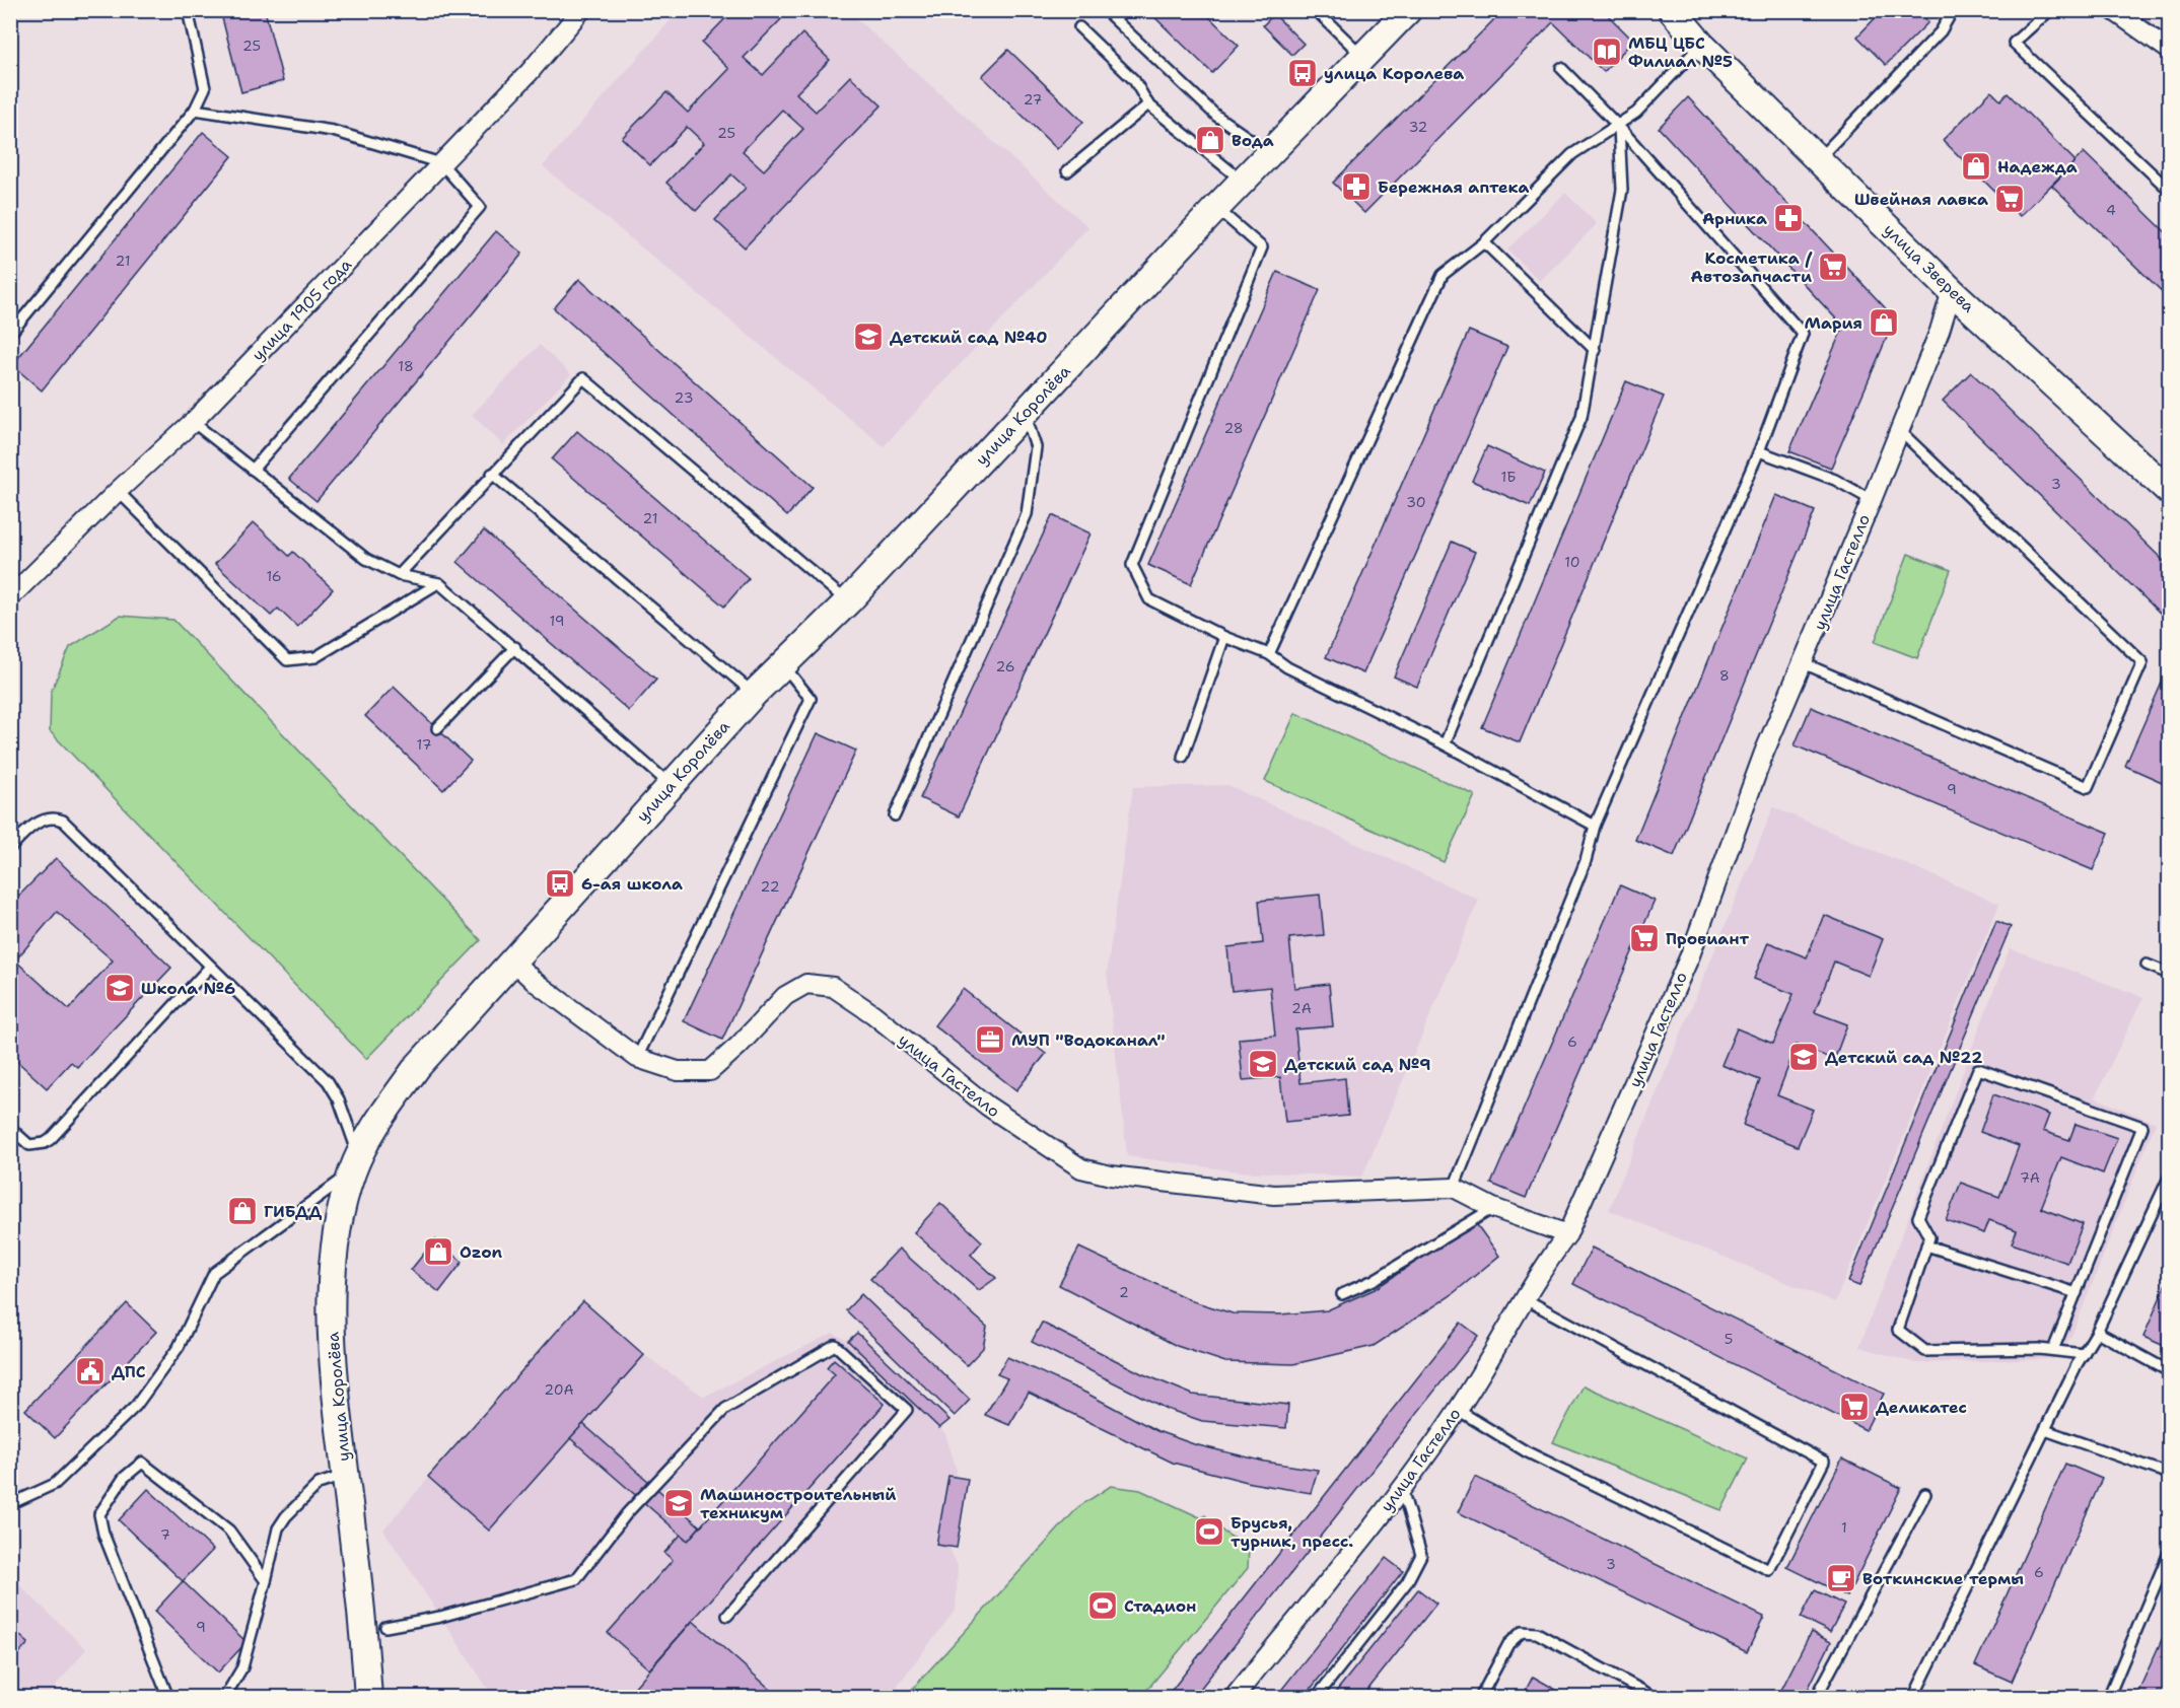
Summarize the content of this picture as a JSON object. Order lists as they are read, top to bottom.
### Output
{
  "streets": {
    "main road": ["улица Зверева", "улица Королёва"],
    "street": ["улица 1905 года", "улица Гастелло"]
  },
  "crossings": [
    ["улица Зверева", "улица Гастелло"],
    ["улица Королёва", "улица Гастелло"]
  ],
  "places": {
    "library": ["МБЦ ЦБС Филиал №5"],
    "bus stop": ["улица Королева", "6-ая школа"],
    "shop": [
      "Вода",
      "Надежда",
      "Мария",
      "ГИБДД",
      "Ozon"
    ],
    "pharmacy": ["Бережная аптека", "Арника"],
    "supermarket": [
      "Швейная лавка",
      "Косметика / Автозапчасти",
      "Провиант",
      "Деликатес"
    ],
    "school or university": [
      "Детский сад №40",
      "Школа №6",
      "Детский сад №22",
      "Детский сад №9",
      "Машиностроительный техникум"
    ],
    "office": ["МУП \"Водоканал\""],
    "public building": ["ДПС"],
    "sports": ["Брусья, турник, пресс.", "Стадион"],
    "cafe": ["Воткинские термы"]
  },
  "house_numbers": [
    "25",
    "27",
    "32",
    "25",
    "4",
    "21",
    "18",
    "23",
    "28",
    "1Б",
    "3",
    "30",
    "21",
    "10",
    "16",
    "19",
    "26",
    "8",
    "17",
    "9",
    "22",
    "2А",
    "6",
    "7А",
    "2",
    "5",
    "20А",
    "1",
    "7",
    "3",
    "6",
    "9"
  ]
}
